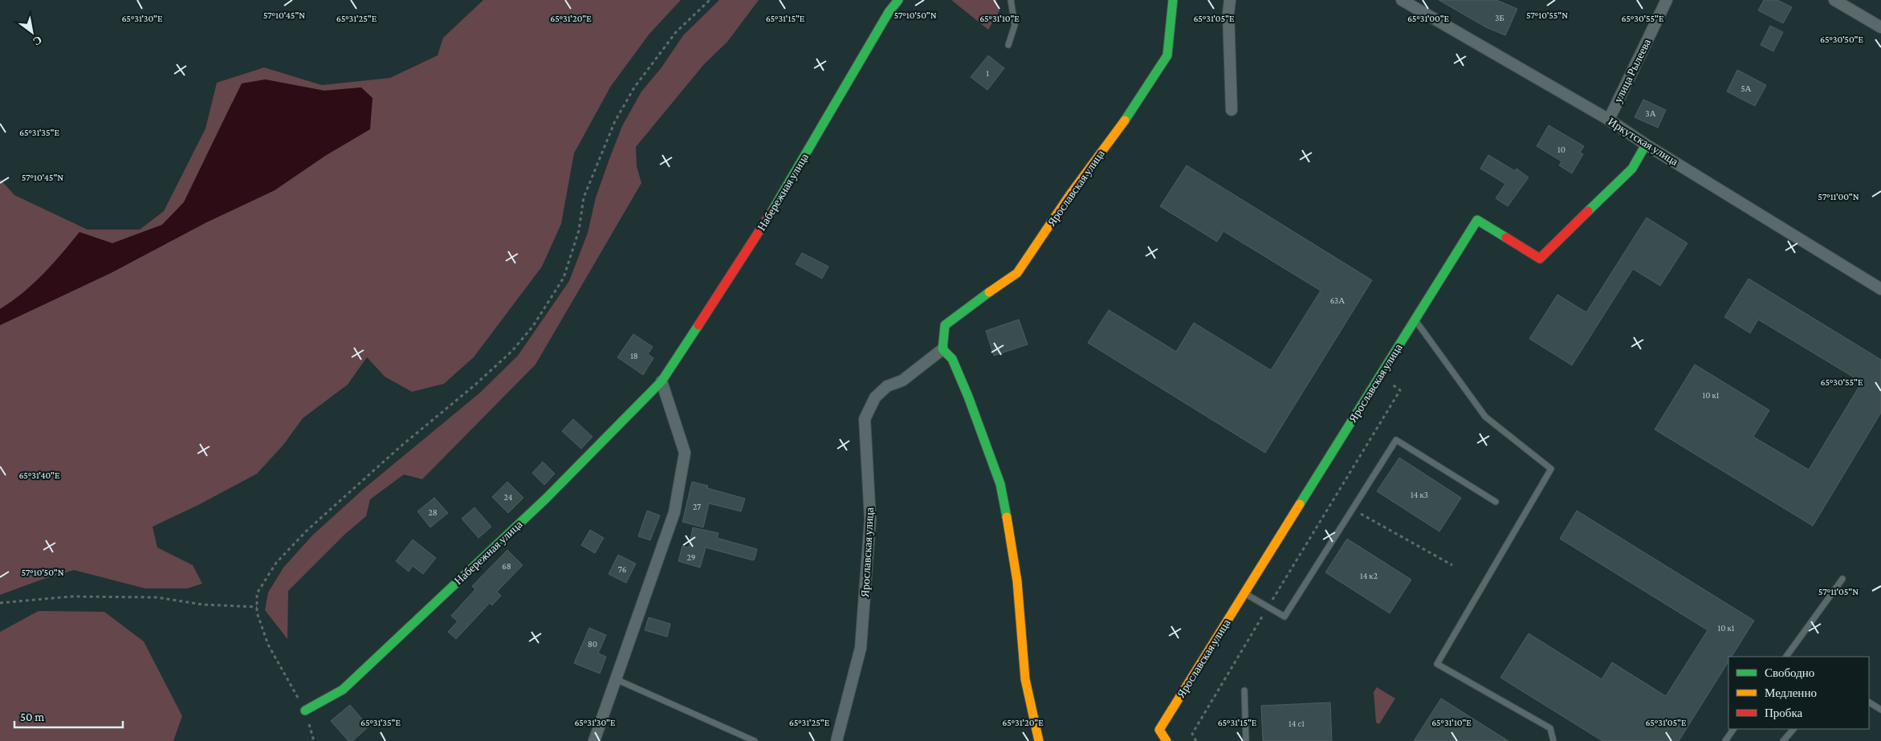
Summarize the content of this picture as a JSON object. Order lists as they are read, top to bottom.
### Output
{
  "streets": {
    "street": [
      "улица Рылеева",
      "Иркутская улица",
      "Ярославская улица",
      "Набережная улица"
    ]
  },
  "crossings": [
    ["улица Рылеева", "Иркутская улица"],
    ["Иркутская улица", "Ярославская улица"]
  ],
  "house_numbers": [
    "3Б",
    "1",
    "5А",
    "3А",
    "10",
    "63А",
    "18",
    "10 к1",
    "14 к3",
    "24",
    "27",
    "28",
    "29",
    "68",
    "76",
    "14 к2",
    "10 к1",
    "80",
    "14 с1"
  ],
  "legend": ["Свободно", "Медленно", "Пробка"],
  "scale_bar": "50 m",
  "north": "bottom right",
  "coordinates": [
    "57°10'45\"N",
    "57°10'50\"N",
    "57°10'55\"N",
    "65°31'30\"E",
    "65°31'25\"E",
    "65°31'20\"E",
    "65°31'15\"E",
    "65°31'10\"E",
    "65°31'05\"E",
    "65°31'00\"E",
    "65°30'55\"E",
    "65°30'50\"E",
    "65°31'35\"E",
    "57°11'00\"N",
    "65°31'40\"E",
    "57°11'05\"N"
  ]
}
